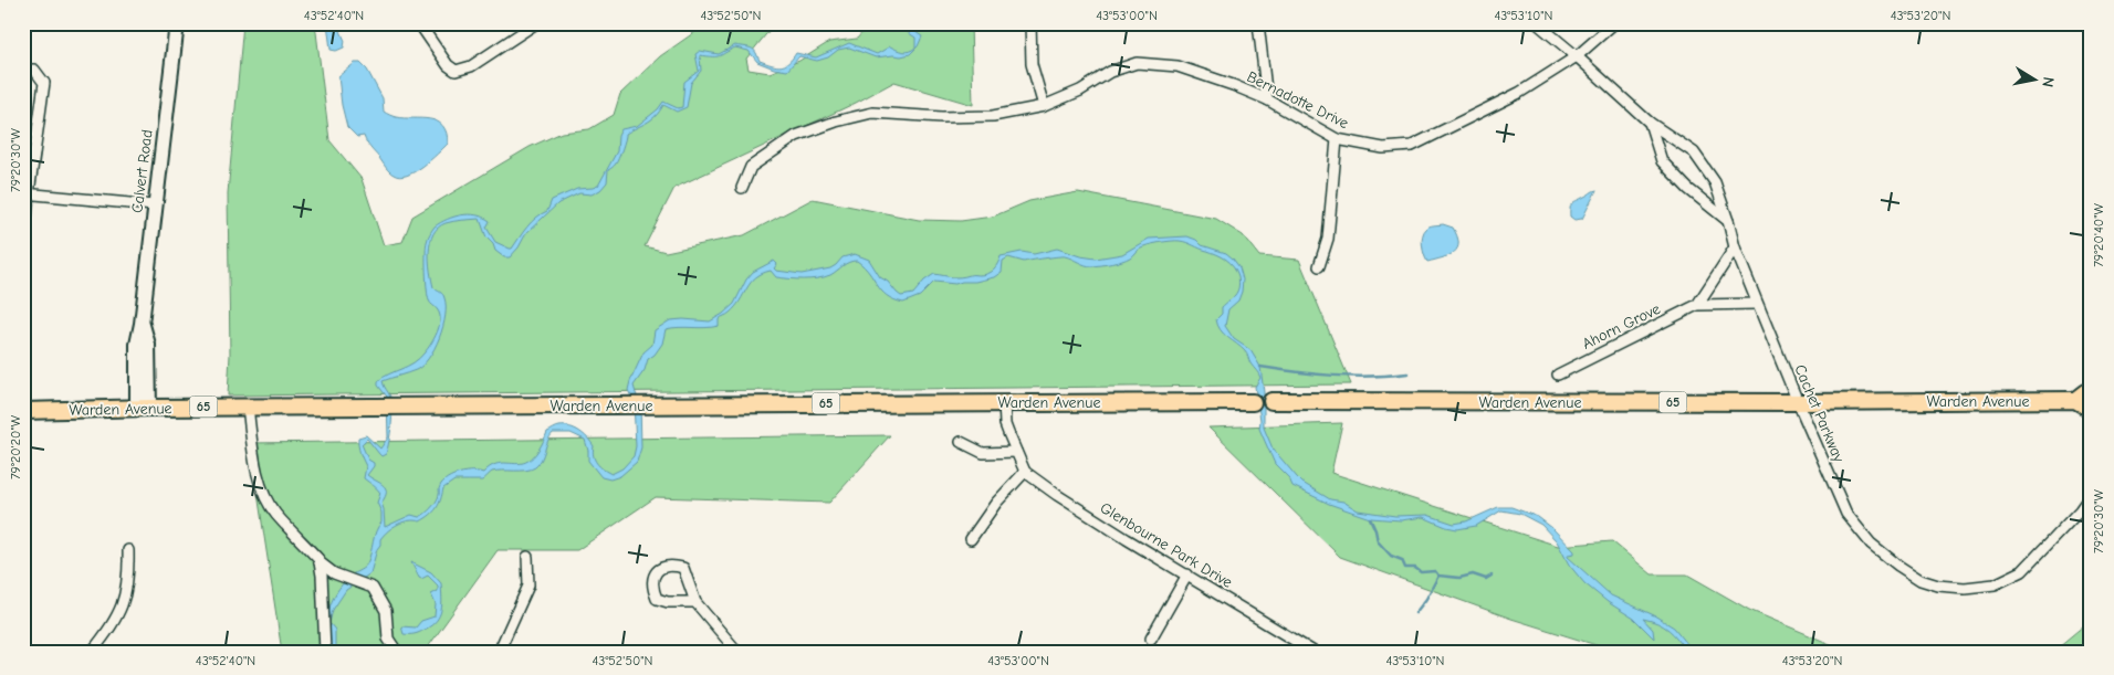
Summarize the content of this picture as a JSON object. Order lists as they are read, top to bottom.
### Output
{
  "streets": {
    "main road": ["Warden Avenue", "65"],
    "street": [
      "Bernadotte Drive",
      "Calvert Road",
      "Ahorn Grove",
      "Cachet Parkway",
      "Glenbourne Park Drive"
    ]
  },
  "crossings": [
    ["Bernadotte Drive", "Cachet Parkway"],
    ["Calvert Road", "Warden Avenue"],
    ["Ahorn Grove", "Cachet Parkway"],
    ["Warden Avenue", "Cachet Parkway"]
  ],
  "north": "right",
  "coordinates": [
    "43°52'40\"N",
    "43°52'50\"N",
    "43°53'00\"N",
    "43°53'10\"N",
    "43°53'20\"N",
    "79°20'30\"W",
    "79°20'40\"W",
    "79°20'20\"W"
  ]
}
